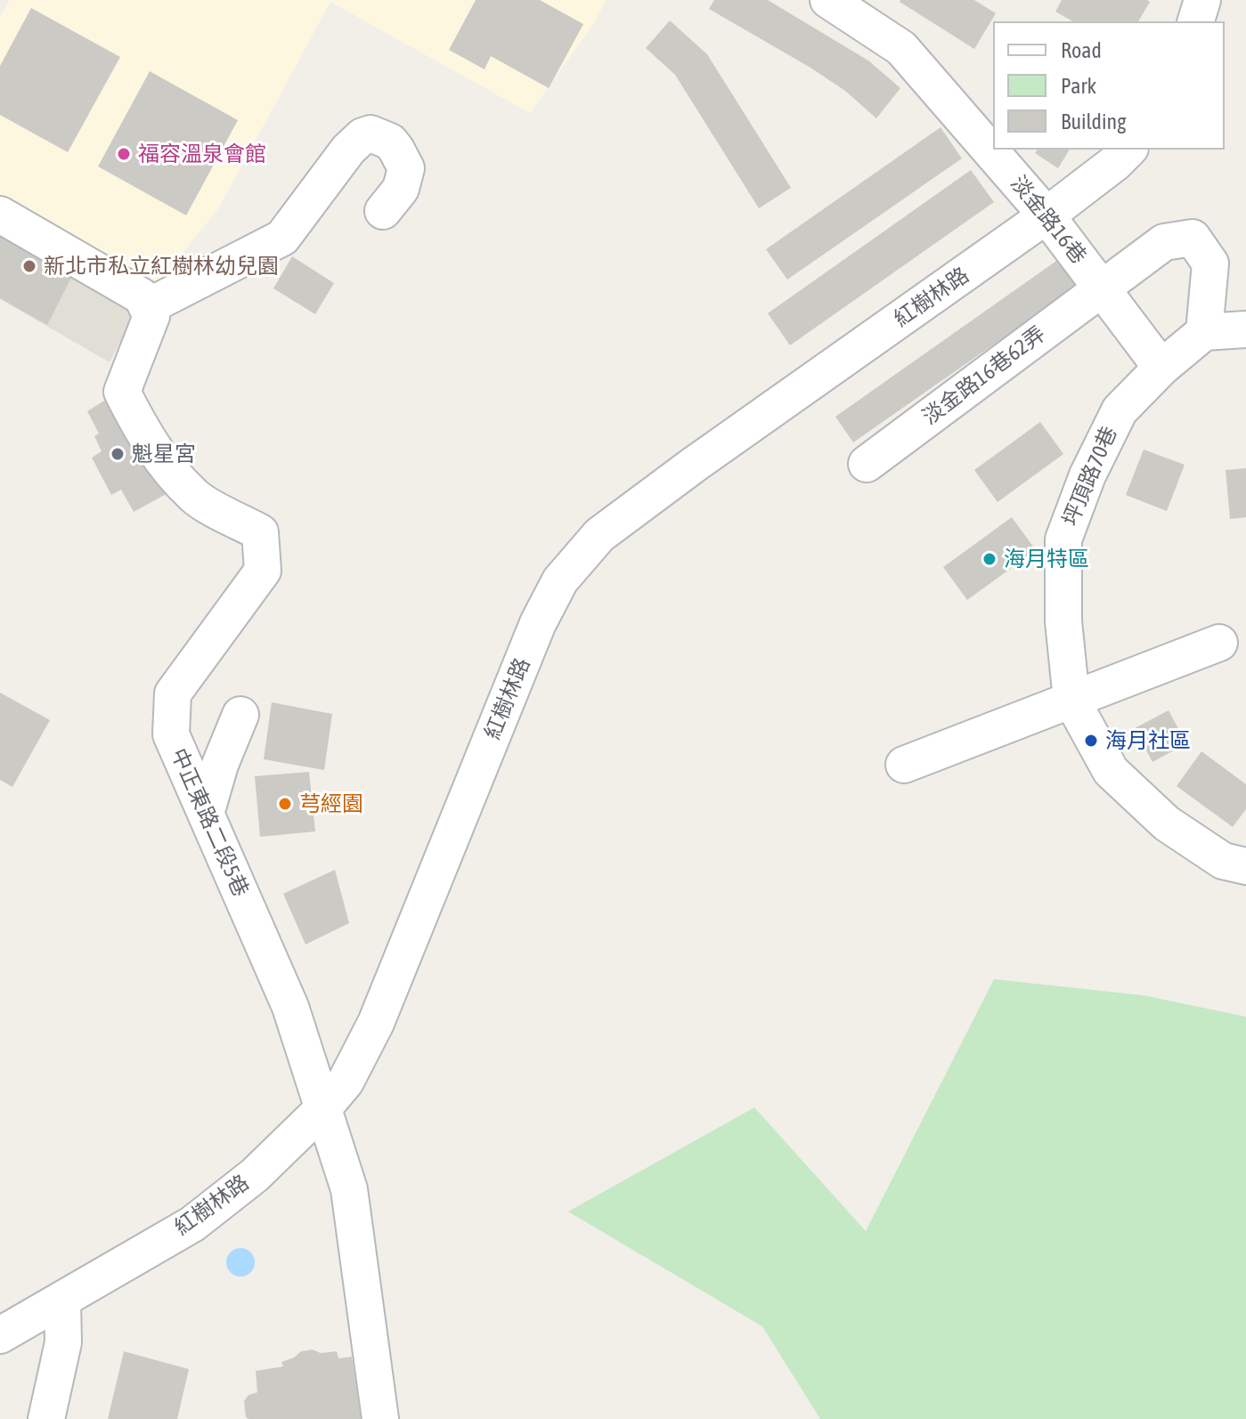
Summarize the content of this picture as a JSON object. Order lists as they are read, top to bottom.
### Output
{
  "streets": {
    "street": [
      "淡金路16巷",
      "紅樹林路",
      "淡金路16巷62弄",
      "坪頂路70巷",
      "中正東路二段5巷"
    ]
  },
  "crossings": [
    ["淡金路16巷", "紅樹林路"],
    ["淡金路16巷", "淡金路16巷62弄"],
    ["淡金路16巷", "坪頂路70巷"],
    ["紅樹林路", "中正東路二段5巷"],
    ["淡金路16巷62弄", "坪頂路70巷"]
  ],
  "places": [
    "福容溫泉會館",
    "新北市私立紅樹林幼兒園",
    "魁星宮",
    "海月特區",
    "海月社區",
    "芎經園"
  ],
  "legend": ["Road", "Park", "Building"]
}
